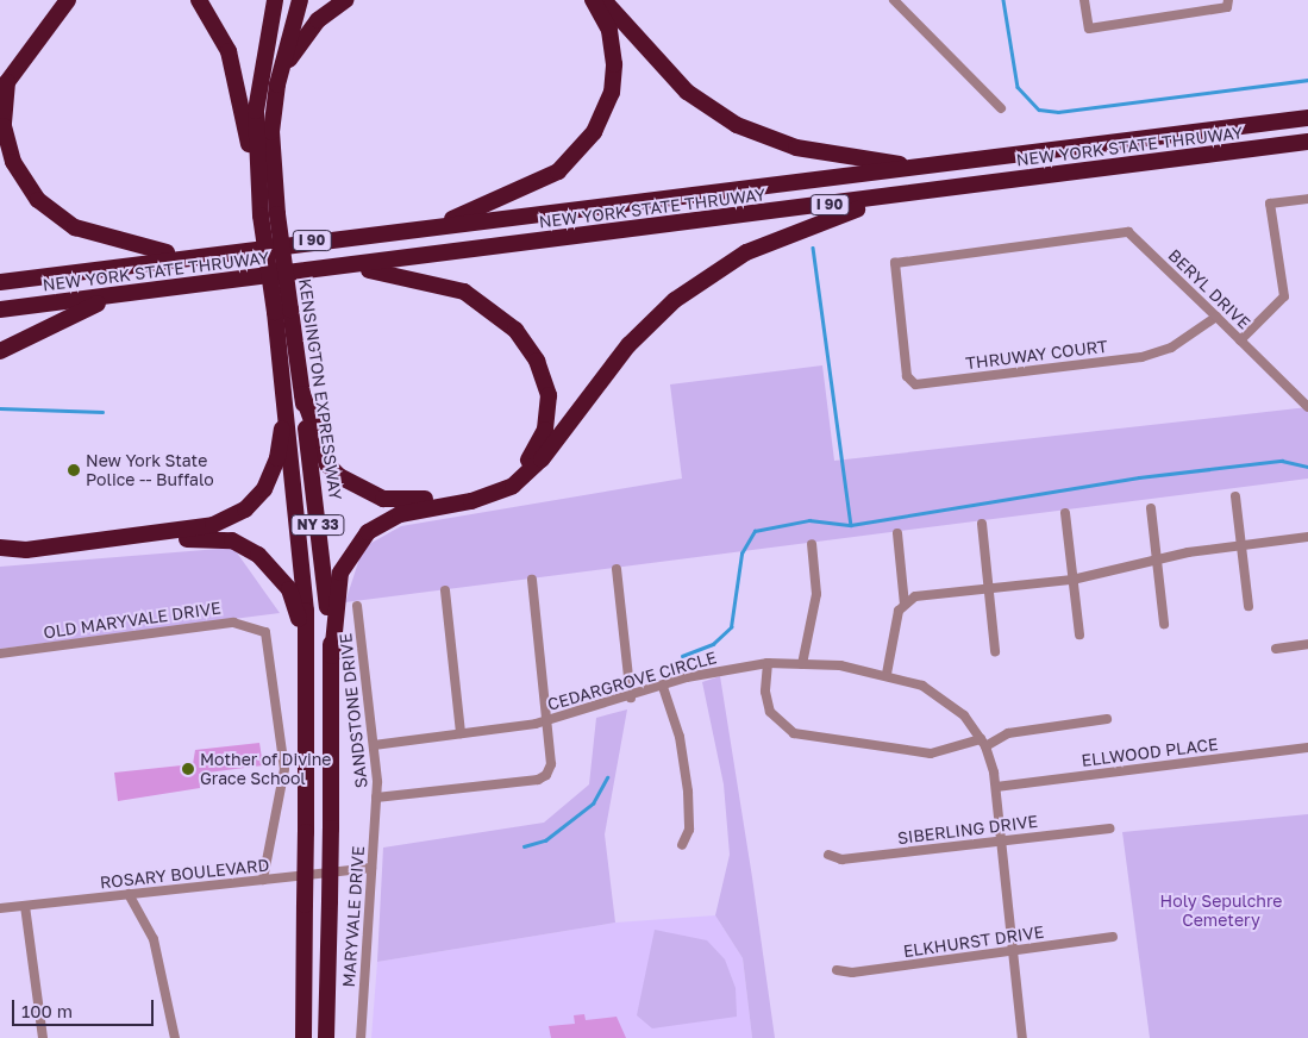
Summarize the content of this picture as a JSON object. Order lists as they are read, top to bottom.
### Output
{
  "streets": {
    "highway": [
      "NEW YORK STATE THRUWAY",
      "I 90",
      "KENSINGTON EXPRESSWAY",
      "NY 33"
    ],
    "street": [
      "BERYL DRIVE",
      "THRUWAY COURT",
      "OLD MARYVALE DRIVE",
      "CEDARGROVE CIRCLE",
      "SANDSTONE DRIVE",
      "ELLWOOD PLACE",
      "SIBERLING DRIVE",
      "ROSARY BOULEVARD",
      "MARYVALE DRIVE",
      "ELKHURST DRIVE"
    ]
  },
  "crossings": [
    ["BERYL DRIVE", "THRUWAY COURT"],
    ["OLD MARYVALE DRIVE", "ROSARY BOULEVARD"],
    ["CEDARGROVE CIRCLE", "SANDSTONE DRIVE"],
    ["CEDARGROVE CIRCLE", "ELLWOOD PLACE"],
    ["CEDARGROVE CIRCLE", "SIBERLING DRIVE"],
    ["CEDARGROVE CIRCLE", "ELKHURST DRIVE"],
    ["SANDSTONE DRIVE", "MARYVALE DRIVE"],
    ["ROSARY BOULEVARD", "MARYVALE DRIVE"]
  ],
  "parks": ["Holy Sepulchre Cemetery"],
  "places": ["New York State Police -- Buffalo", "Mother of Divine Grace School"],
  "scale_bar": "100 m"
}
